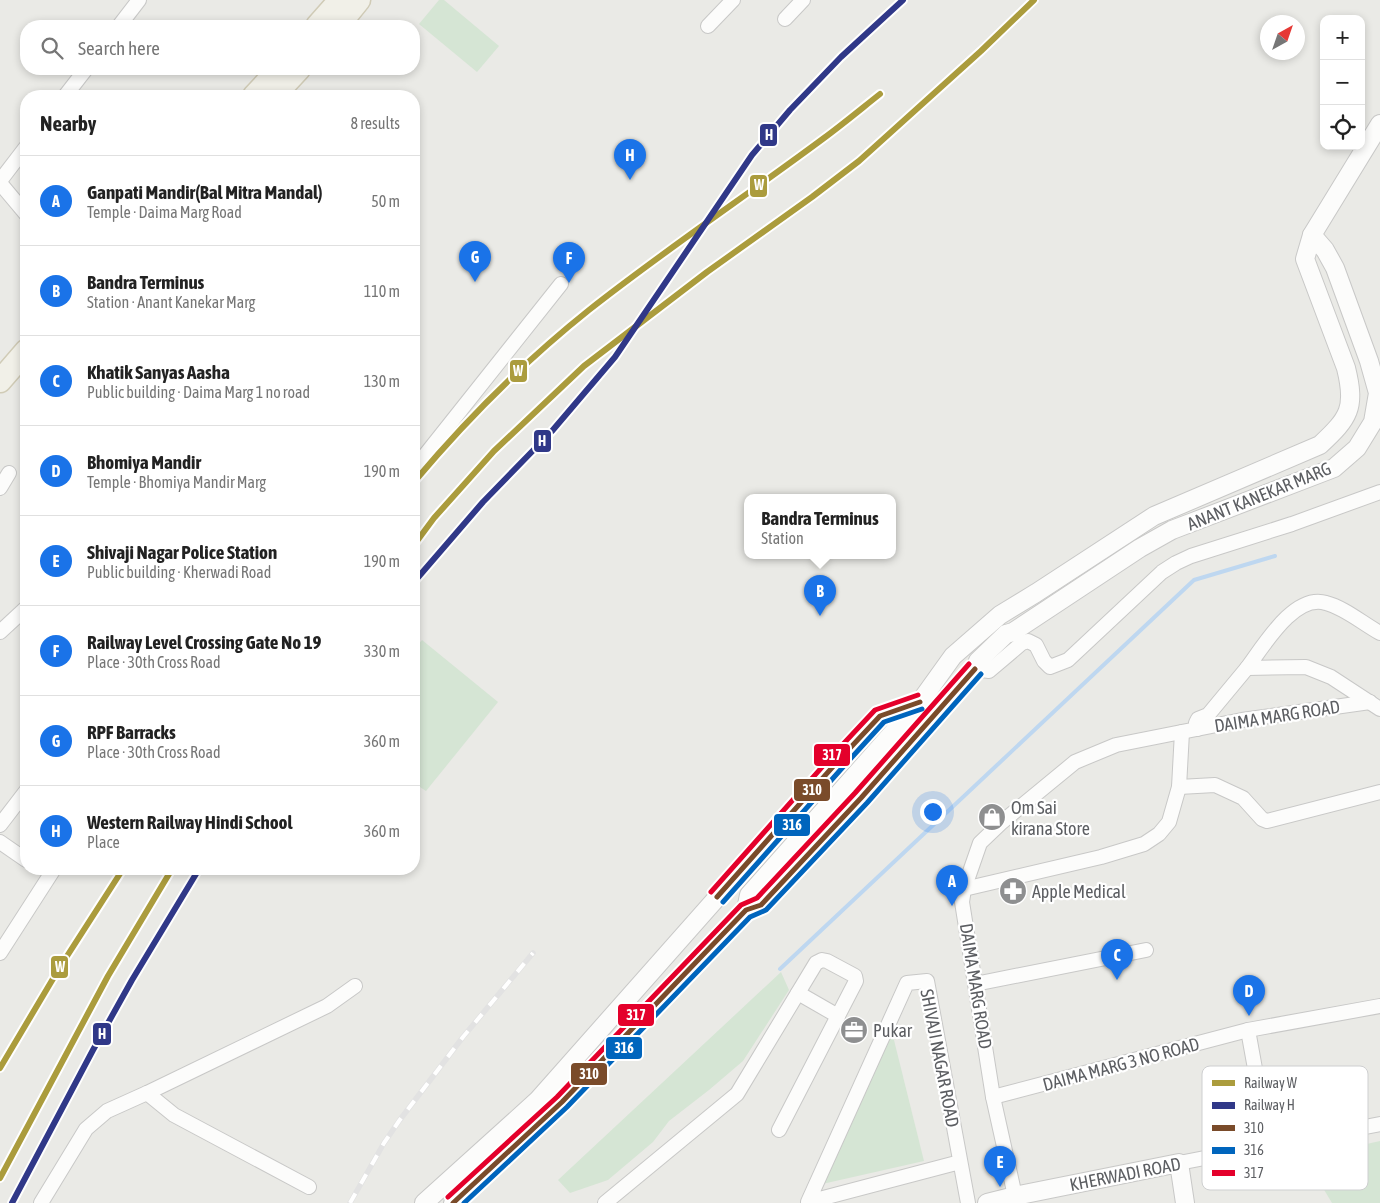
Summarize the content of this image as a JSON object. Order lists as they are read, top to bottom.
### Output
{
  "streets": {
    "street": [
      "ANANT KANEKAR MARG",
      "DAIMA MARG ROAD",
      "SHIVAJI NAGAR ROAD",
      "DAIMA MARG 3 NO ROAD",
      "KHERWADI ROAD"
    ]
  },
  "crossings": [
    ["DAIMA MARG ROAD", "DAIMA MARG 3 NO ROAD"],
    ["DAIMA MARG ROAD", "KHERWADI ROAD"]
  ],
  "places": {
    "shop": ["Om Sai kirana Store"],
    "pharmacy": ["Apple Medical"],
    "office": ["Pukar"]
  },
  "lines": [
    "rail line W",
    "rail line H",
    "transit line 317",
    "transit line 310",
    "transit line 316"
  ],
  "legend": [
    "Railway W",
    "Railway H",
    "310",
    "316",
    "317"
  ],
  "north": "top right",
  "page": {
    "map_buttons": ["+", "−"],
    "search": "Search here",
    "heading": ["Nearby", "8 results"],
    "pins": [
      "H",
      "G",
      "F",
      "B",
      "A",
      "C",
      "D",
      "E"
    ],
    "list": [
      {
        "mark": "A",
        "name": "Ganpati Mandir(Bal Mitra Mandal)",
        "note": "Temple · Daima Marg Road",
        "value": "50 m"
      },
      {
        "mark": "B",
        "name": "Bandra Terminus",
        "note": "Station · Anant Kanekar Marg",
        "value": "110 m"
      },
      {
        "mark": "C",
        "name": "Khatik Sanyas Aasha",
        "note": "Public building · Daima Marg 1 no road",
        "value": "130 m"
      },
      {
        "mark": "D",
        "name": "Bhomiya Mandir",
        "note": "Temple · Bhomiya Mandir Marg",
        "value": "190 m"
      },
      {
        "mark": "E",
        "name": "Shivaji Nagar Police Station",
        "note": "Public building · Kherwadi Road",
        "value": "190 m"
      },
      {
        "mark": "F",
        "name": "Railway Level Crossing Gate No 19",
        "note": "Place · 30th Cross Road",
        "value": "330 m"
      },
      {
        "mark": "G",
        "name": "RPF Barracks",
        "note": "Place · 30th Cross Road",
        "value": "360 m"
      },
      {
        "mark": "H",
        "name": "Western Railway Hindi School",
        "note": "Place",
        "value": "360 m"
      }
    ],
    "popup": ["Bandra Terminus", "Station"]
  }
}
